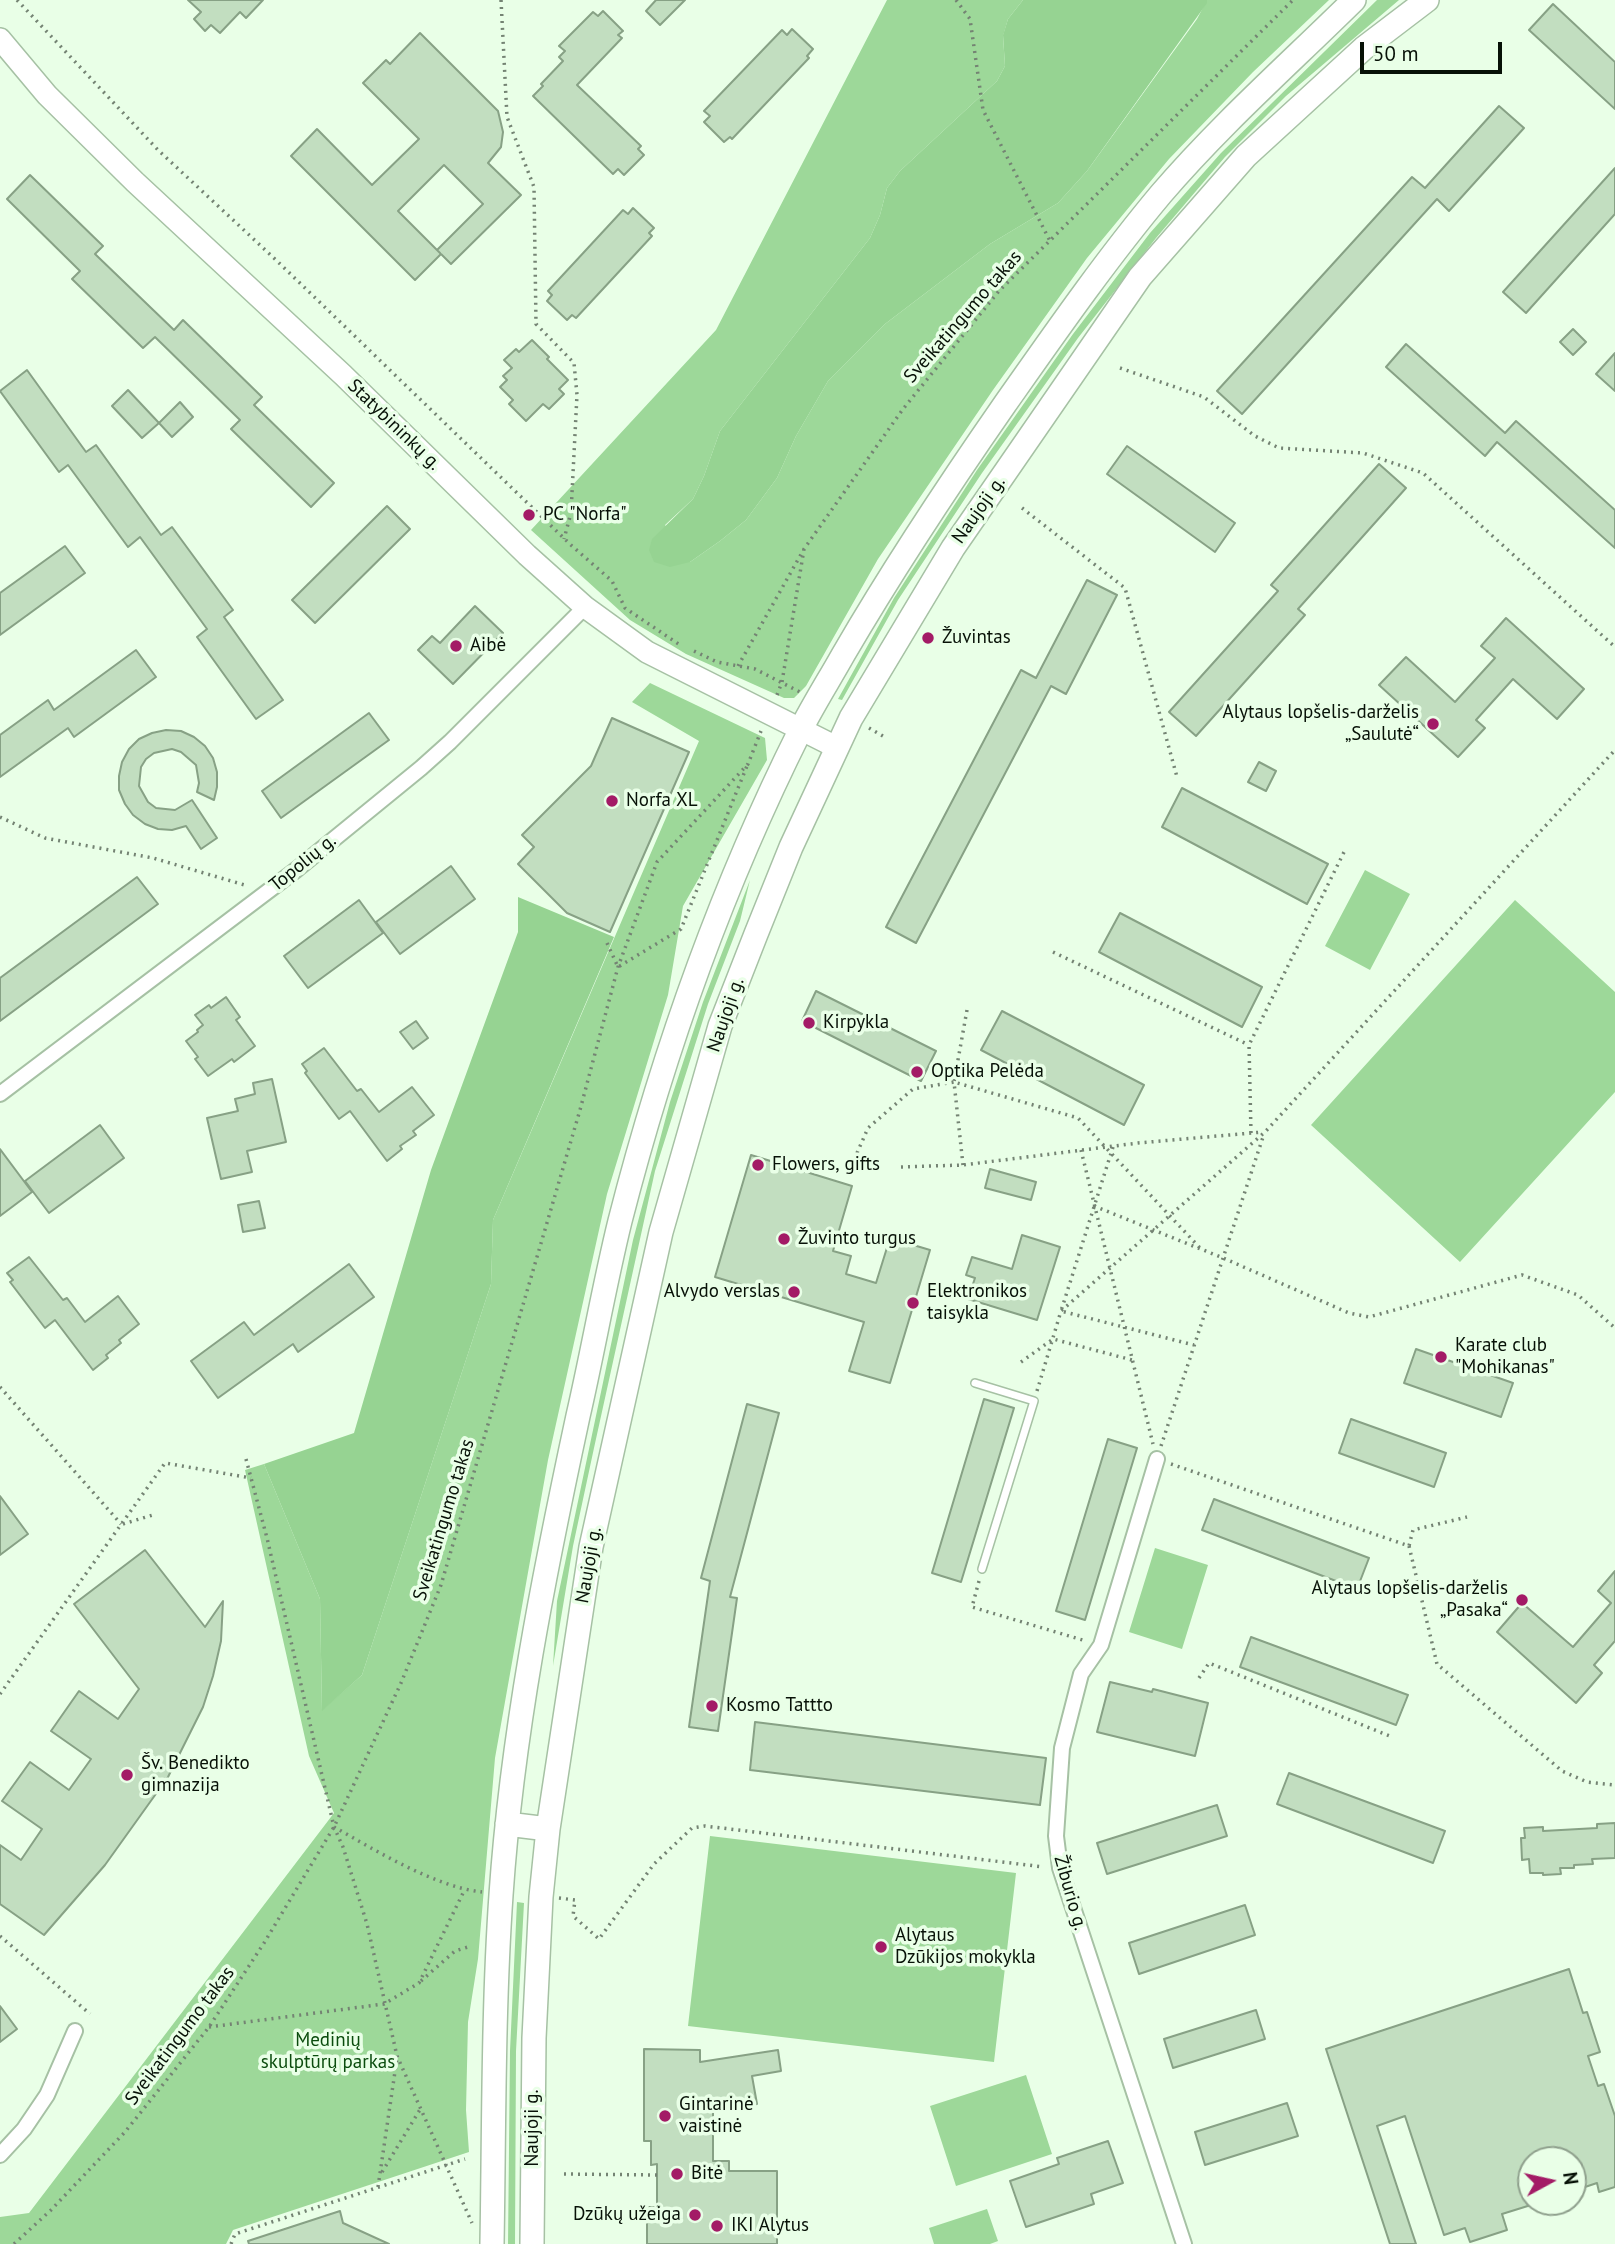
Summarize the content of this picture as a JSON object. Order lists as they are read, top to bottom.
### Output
{
  "streets": {
    "main road": ["Naujoji g."],
    "street": ["Statybininkų g.", "Topolių g.", "Žiburio g."],
    "path": ["Sveikatingumo takas"]
  },
  "crossings": [
    ["Statybininkų g.", "Naujoji g."],
    ["Statybininkų g.", "Topolių g."]
  ],
  "parks": ["Medinių skulptūrų parkas"],
  "places": [
    "PC \"Norfa\"",
    "Žuvintas",
    "Aibė",
    "Alytaus lopšelis-darželis „Saulutė“",
    "Norfa XL",
    "Kirpykla",
    "Optika Pelėda",
    "Flowers, gifts",
    "Žuvinto turgus",
    "Alvydo verslas",
    "Elektronikos taisykla",
    "Karate club \"Mohikanas\"",
    "Alytaus lopšelis-darželis „Pasaka“",
    "Kosmo Tattto",
    "Šv. Benedikto gimnazija",
    "Alytaus Dzūkijos mokykla",
    "Gintarinė vaistinė",
    "Bitė",
    "Dzūkų užeiga",
    "IKI Alytus"
  ],
  "scale_bar": "50 m",
  "north": "right"
}
